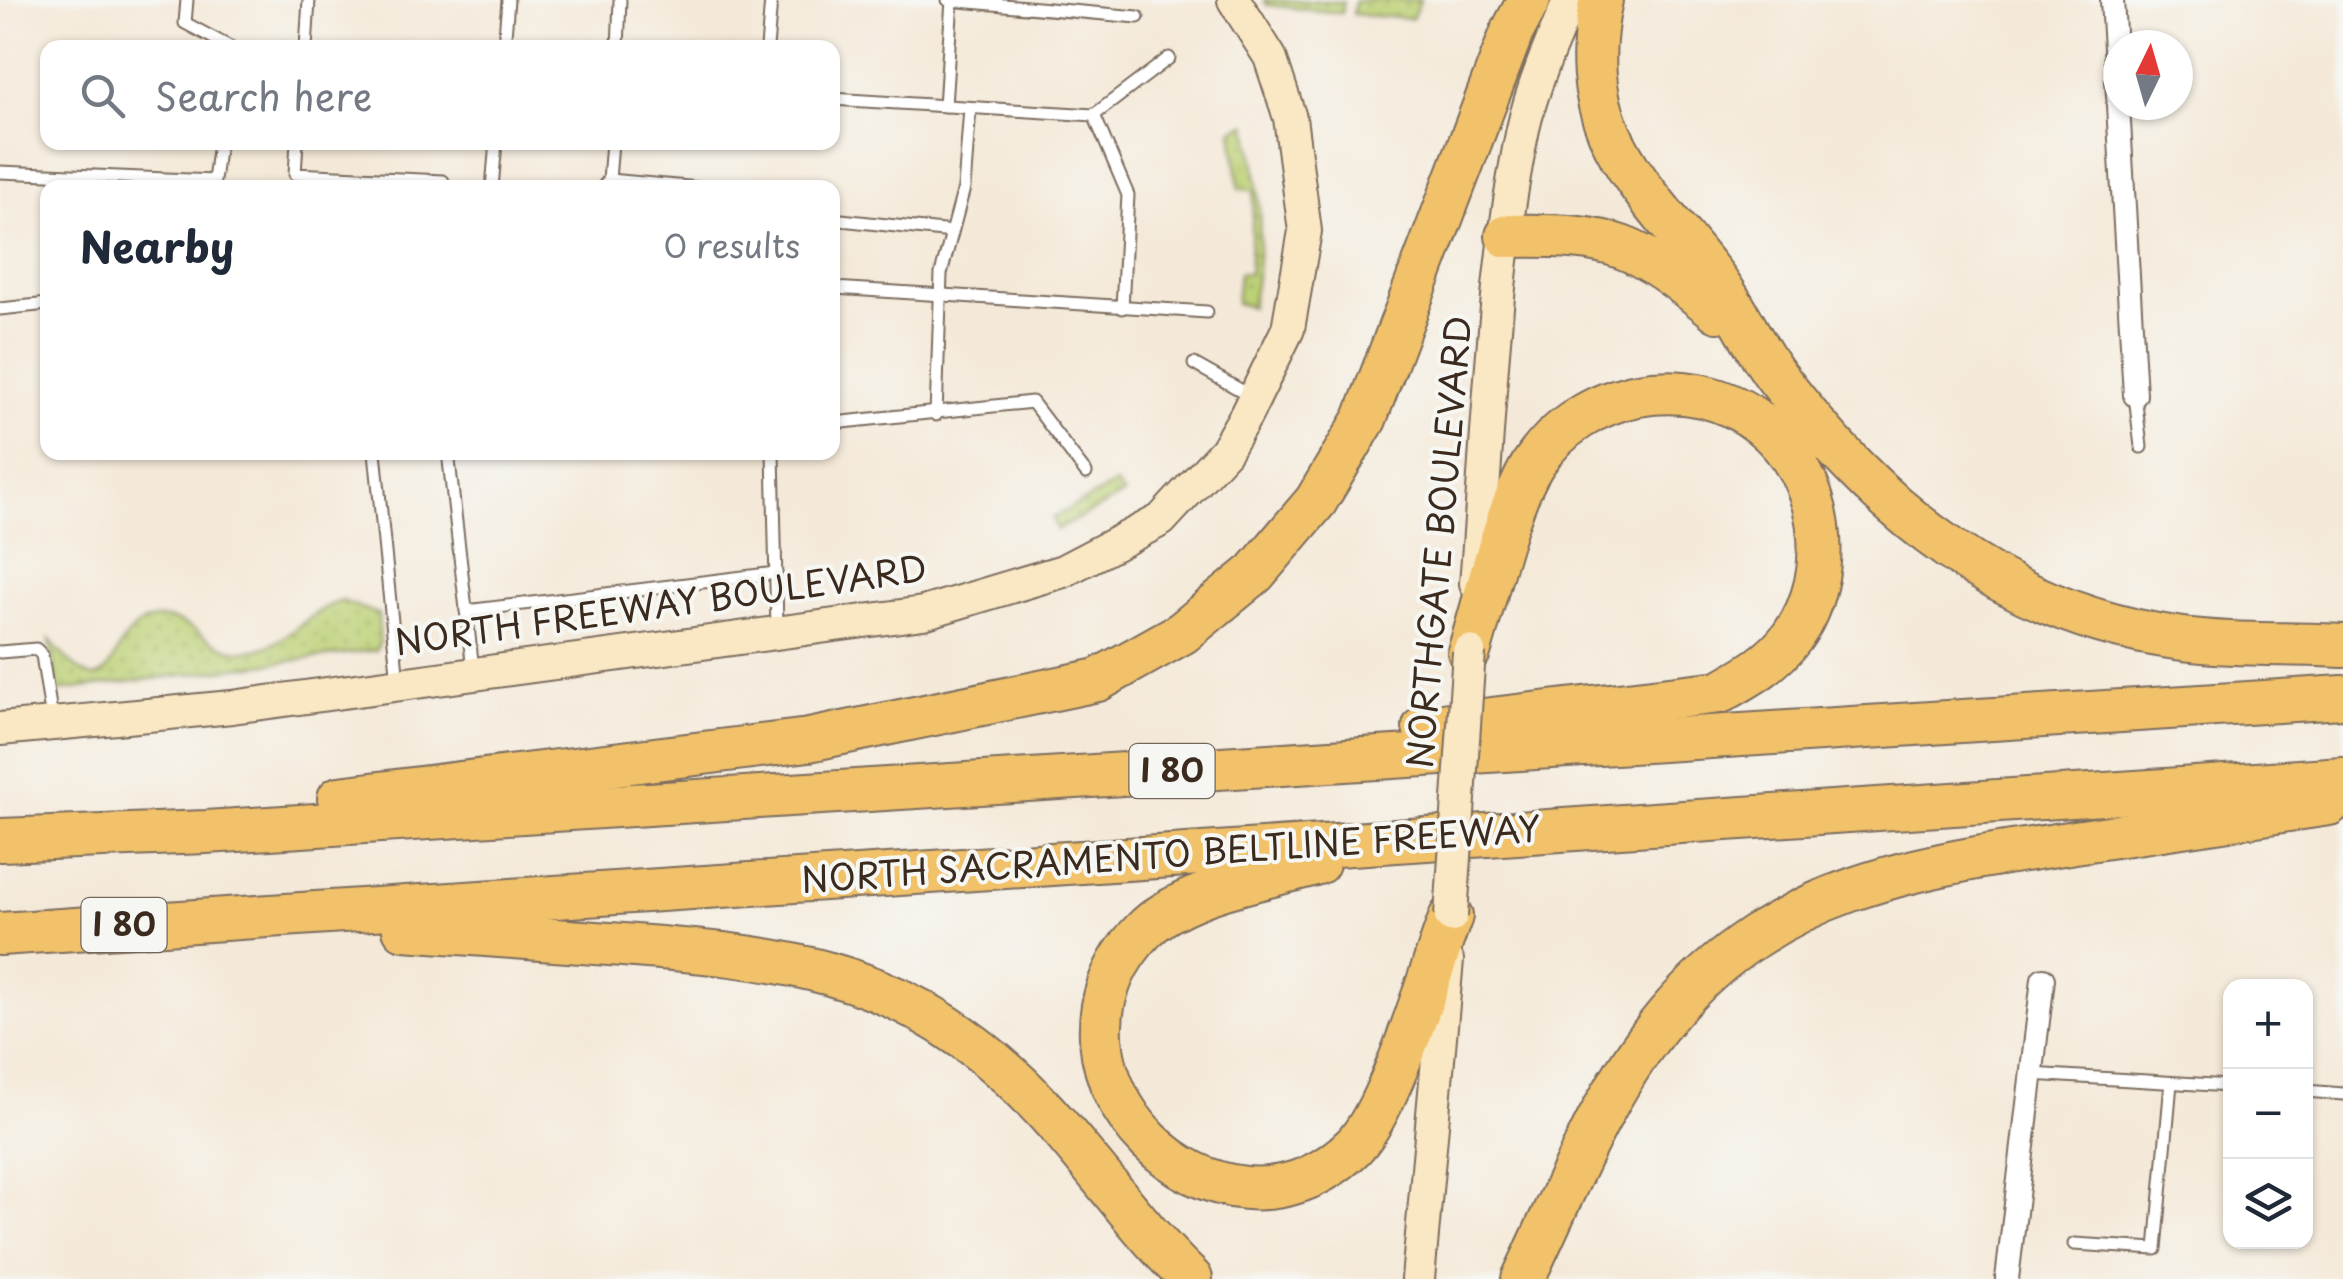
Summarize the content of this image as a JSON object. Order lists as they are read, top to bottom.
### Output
{
  "streets": {
    "highway": ["I 80", "NORTH SACRAMENTO BELTLINE FREEWAY"],
    "street": ["NORTHGATE BOULEVARD", "NORTH FREEWAY BOULEVARD"]
  },
  "north": "top",
  "page": {
    "search": "Search here",
    "heading": ["Nearby", "0 results"],
    "map_buttons": ["+", "−"]
  }
}
